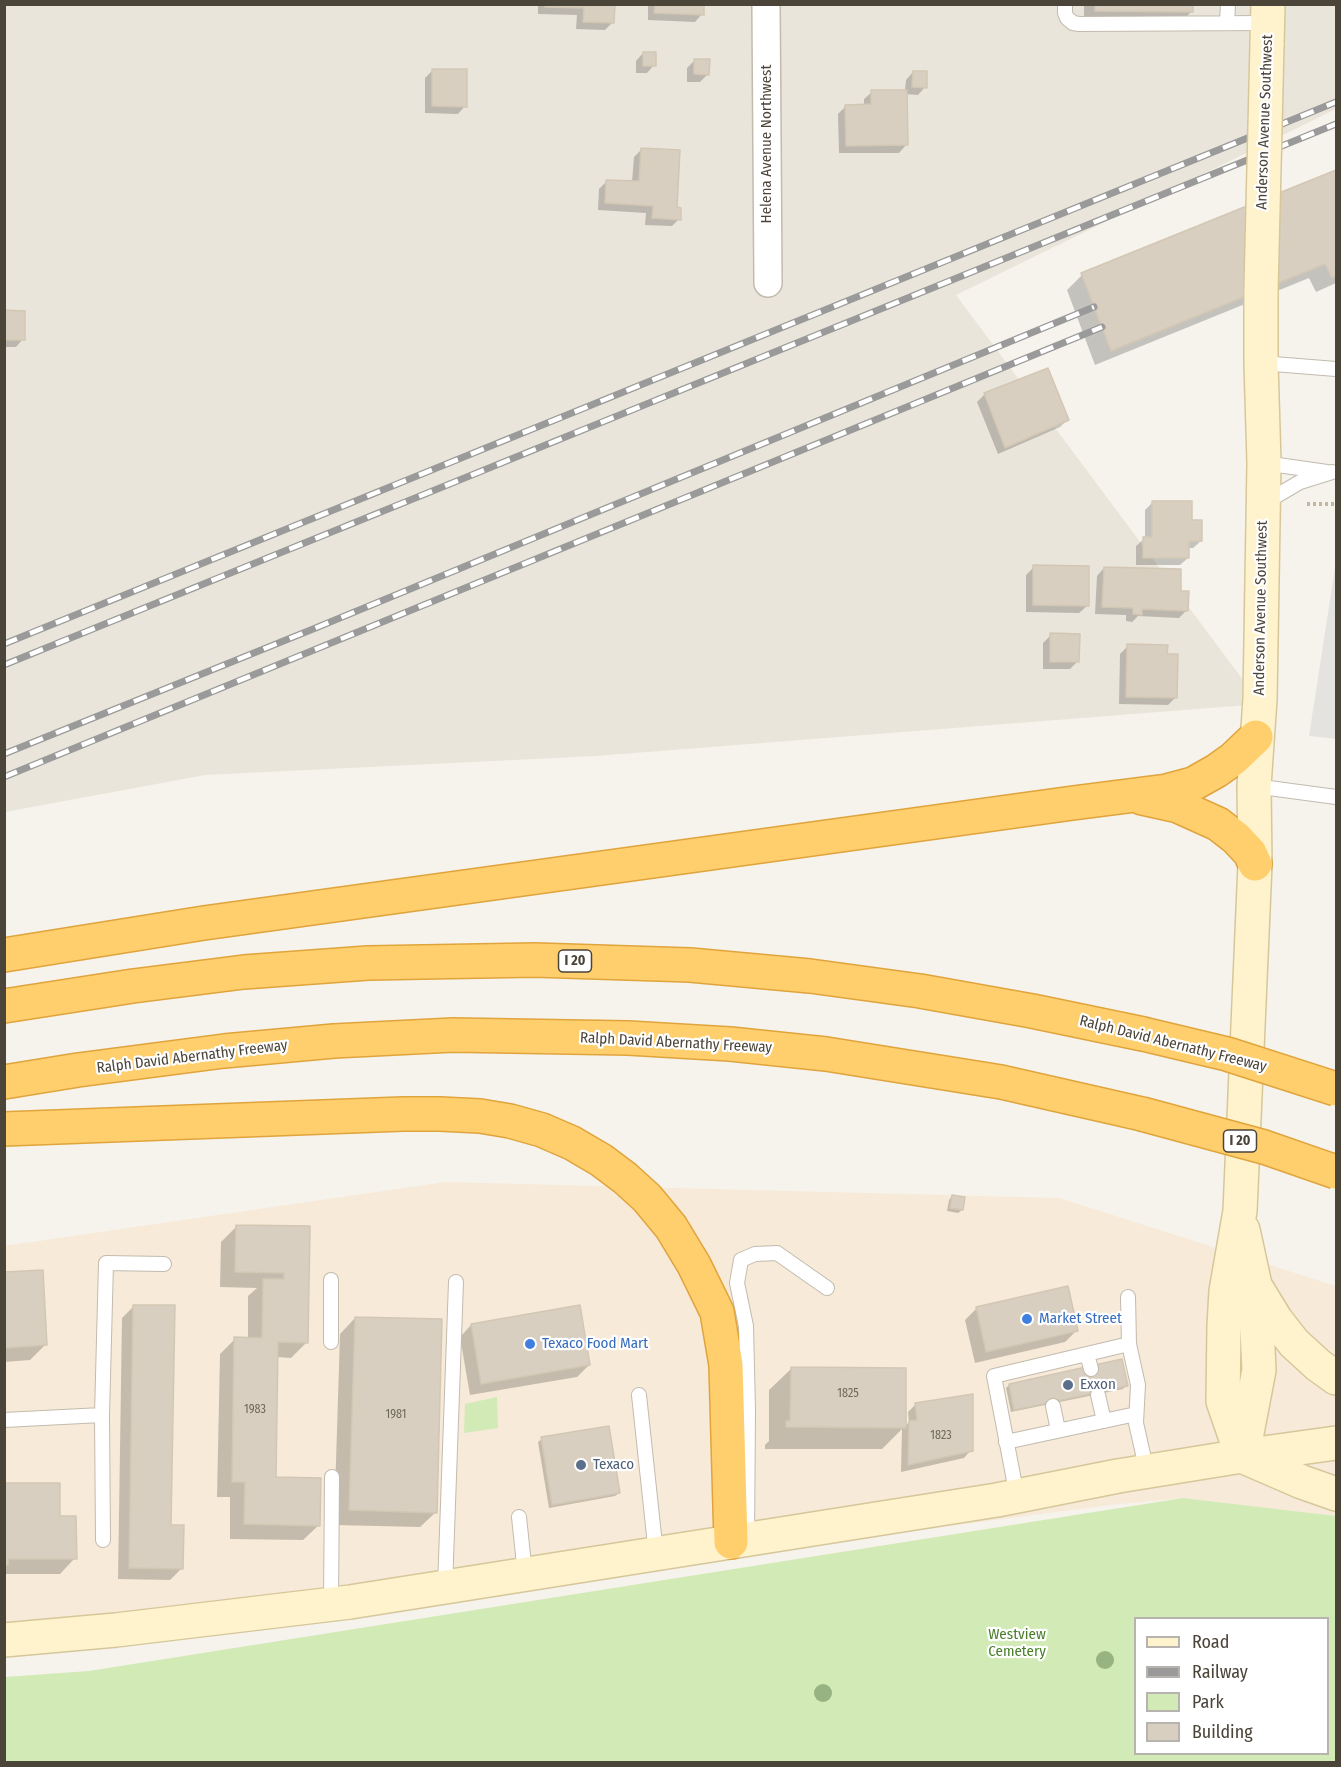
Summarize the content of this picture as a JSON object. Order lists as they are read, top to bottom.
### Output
{
  "streets": {
    "highway": ["I 20", "Ralph David Abernathy Freeway"],
    "main road": ["Anderson Avenue Southwest"],
    "street": ["Helena Avenue Northwest"]
  },
  "parks": ["Westview Cemetery"],
  "places": [
    "Market Street",
    "Texaco Food Mart",
    "Exxon",
    "Texaco"
  ],
  "house_numbers": [
    "1825",
    "1983",
    "1981",
    "1823"
  ],
  "legend": [
    "Road",
    "Railway",
    "Park",
    "Building"
  ]
}
